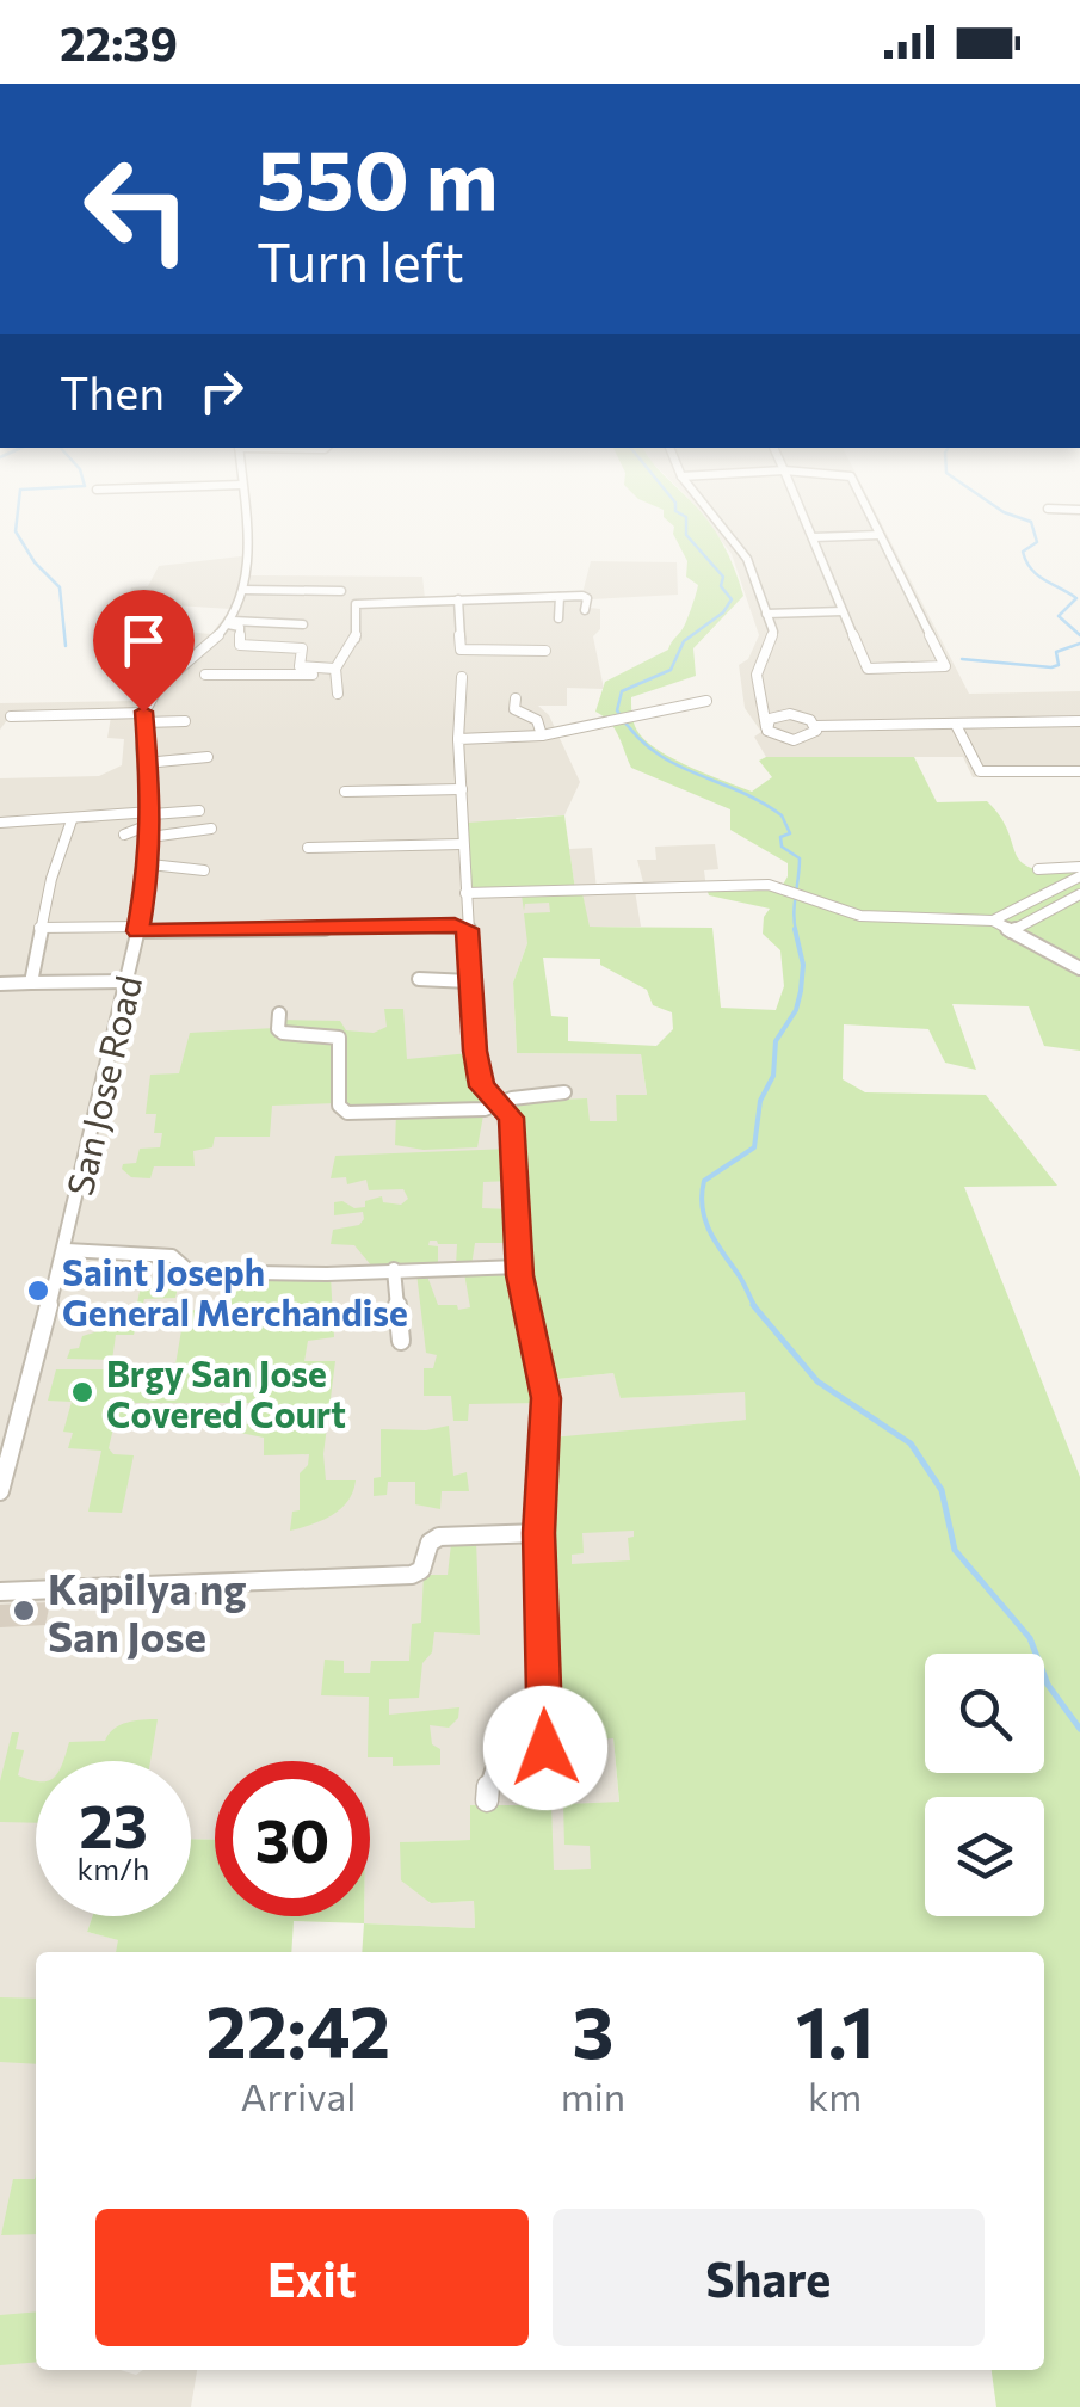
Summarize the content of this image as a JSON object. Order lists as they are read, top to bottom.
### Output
{
  "streets": {
    "street": ["San Jose Road"]
  },
  "places": ["Saint Joseph General Merchandise", "Brgy San Jose Covered Court", "Kapilya ng San Jose"],
  "page": {
    "status": "22:39",
    "turn": ["550 m", "Turn left"],
    "then": "Then",
    "speed": "23 km/h",
    "limit": "30",
    "eta": [
      "22:42",
      "Arrival",
      "3",
      "min",
      "1.1",
      "km"
    ],
    "buttons": ["Exit", "Share"]
  }
}
